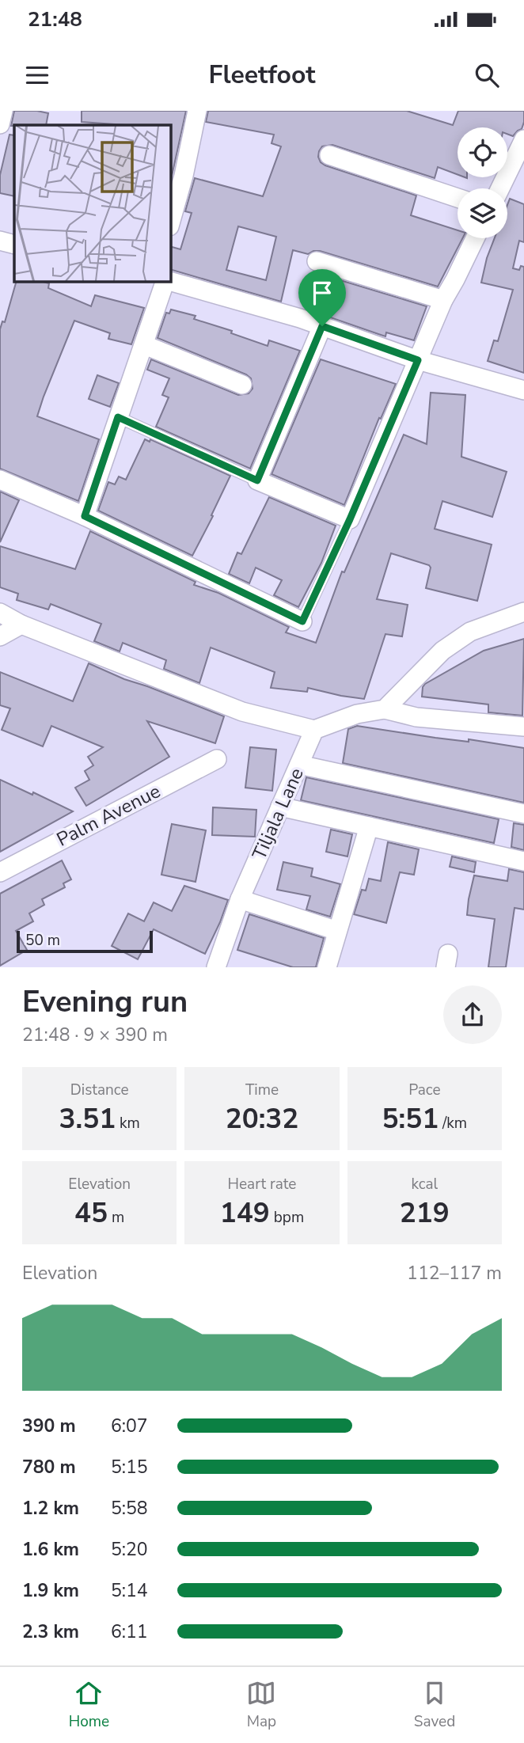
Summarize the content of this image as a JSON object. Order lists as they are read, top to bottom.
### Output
{
  "streets": {
    "street": ["Tiljala Lane", "Palm Avenue"]
  },
  "scale_bar": "50 m",
  "page": {
    "status": "21:48",
    "header": "Fleetfoot",
    "scale": "50 m",
    "heading": ["Evening run", "21:48 · 9 × 390 m"],
    "stats": [
      ["Distance", "3.51 km"],
      ["Time", "20:32"],
      ["Pace", "5:51 /km"],
      ["Elevation", "45 m"],
      ["Heart rate", "149 bpm"],
      ["kcal", "219"]
    ],
    "chart": ["Elevation", "112–117 m"],
    "list": [
      {
        "name": "390 m",
        "note": "6:07"
      },
      {
        "name": "780 m",
        "note": "5:15"
      },
      {
        "name": "1.2 km",
        "note": "5:58"
      },
      {
        "name": "1.6 km",
        "note": "5:20"
      },
      {
        "name": "1.9 km",
        "note": "5:14"
      },
      {
        "name": "2.3 km",
        "note": "6:11"
      }
    ],
    "tabs": ["Home", "Map", "Saved"]
  }
}
